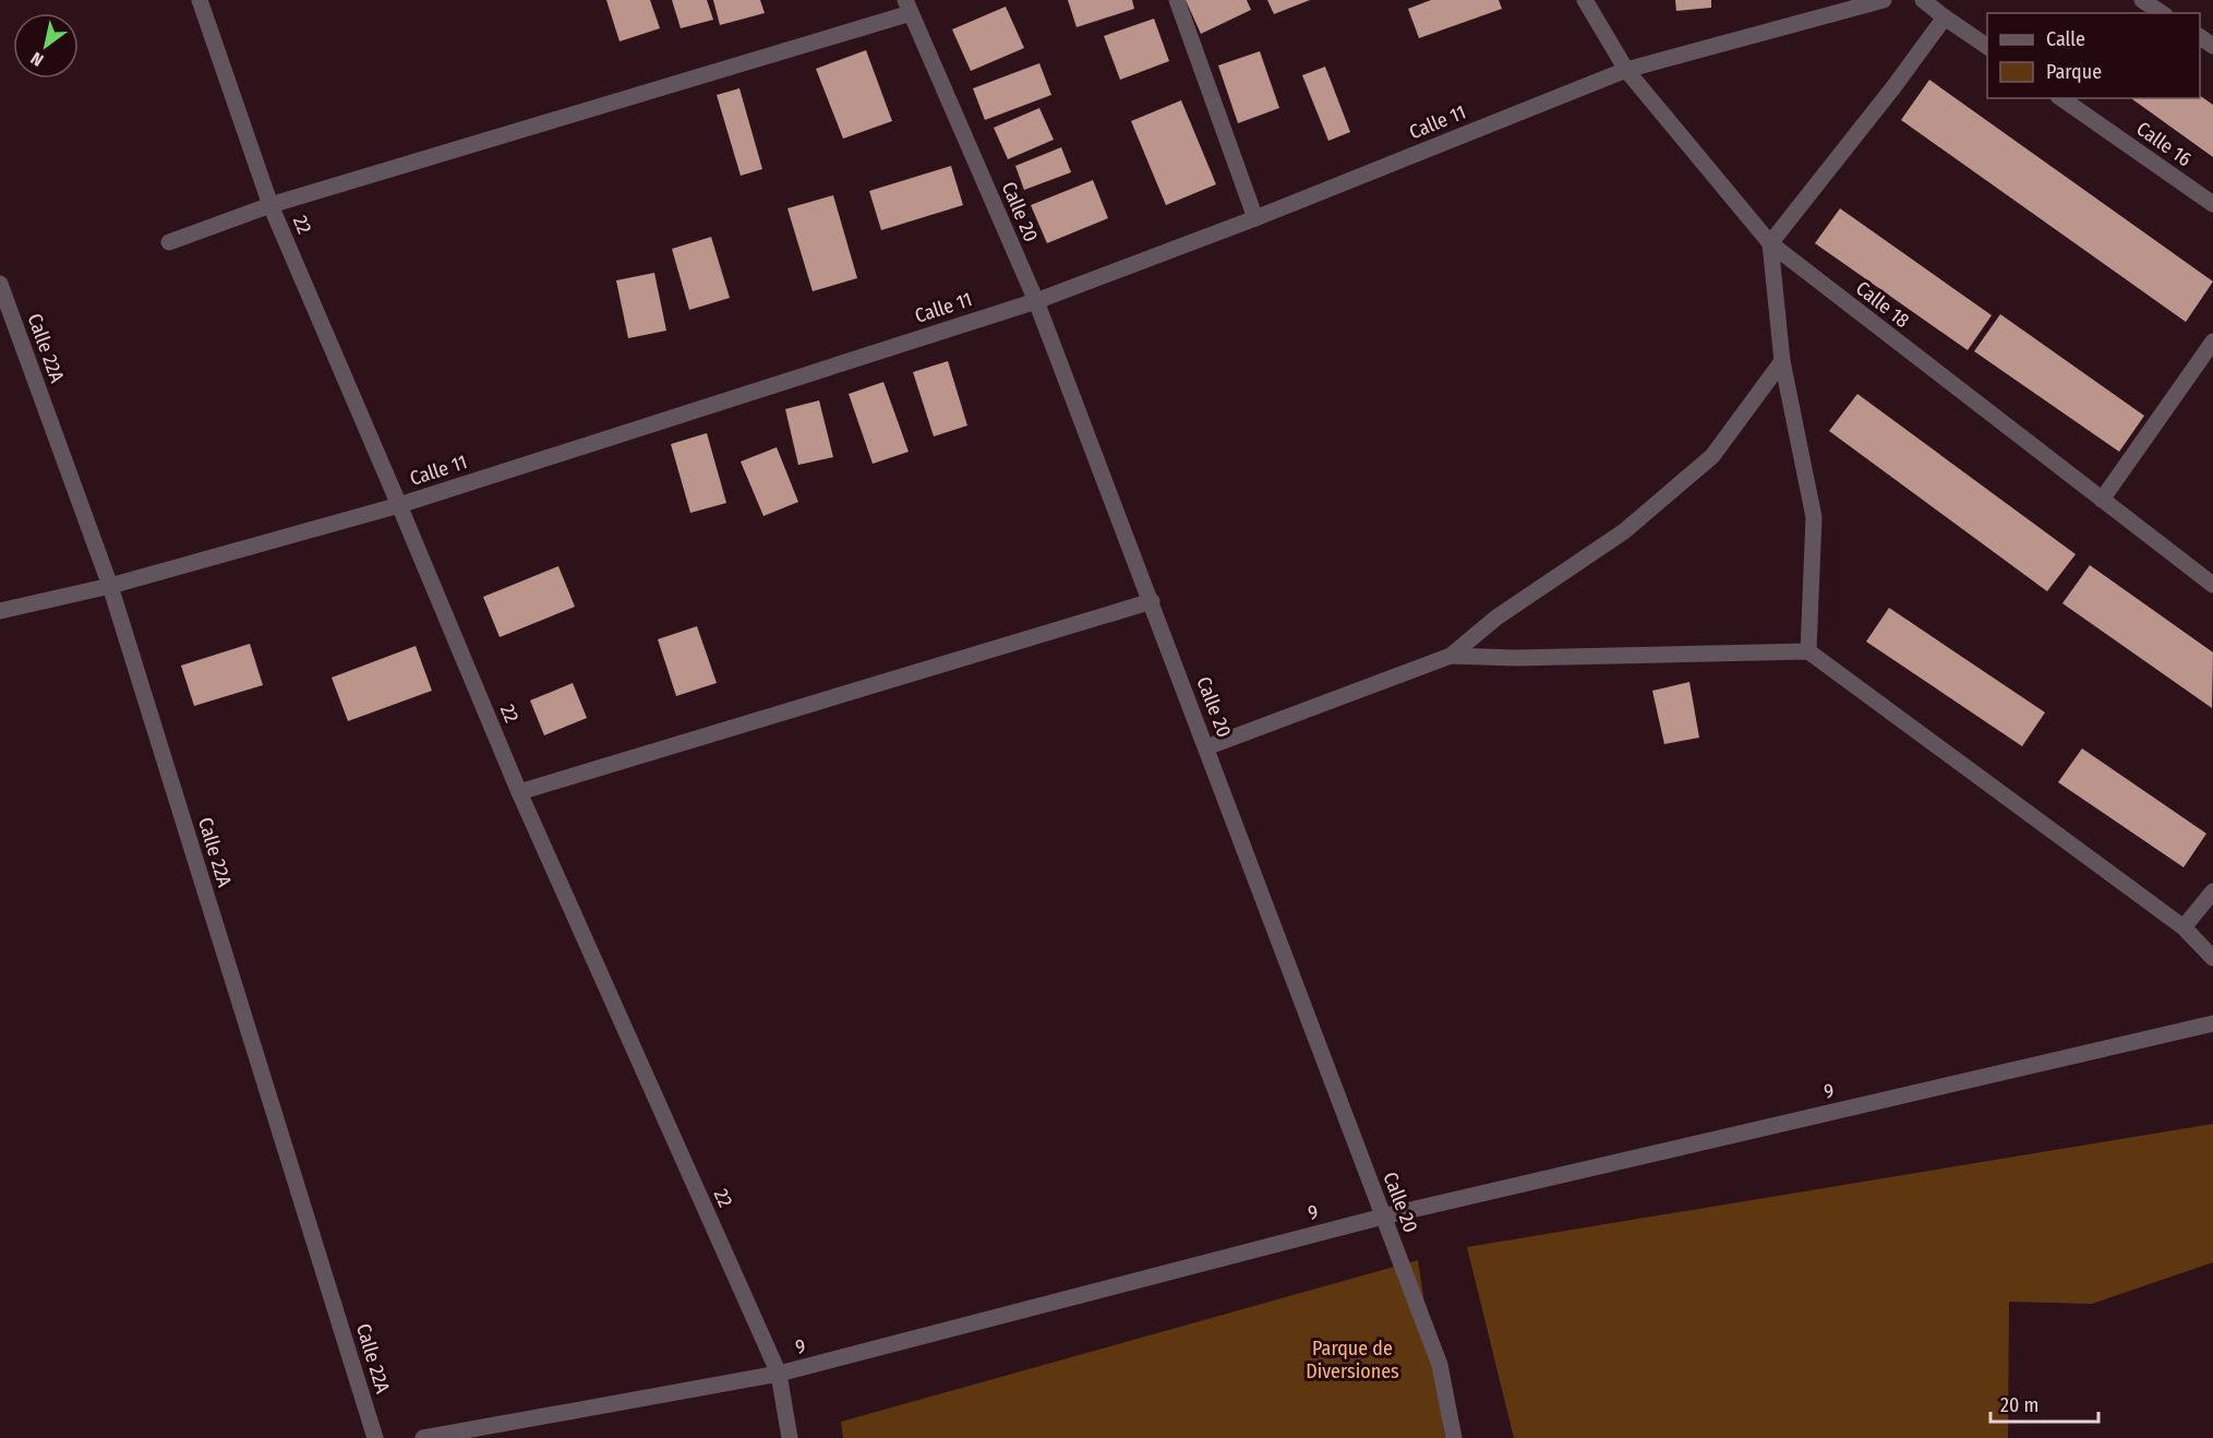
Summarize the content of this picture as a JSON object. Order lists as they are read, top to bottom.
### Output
{
  "streets": {
    "street": [
      "Calle 11",
      "Calle 16",
      "Calle 20",
      "22",
      "Calle 18",
      "Calle 22A",
      "9"
    ]
  },
  "crossings": [
    ["Calle 11", "Calle 20"],
    ["Calle 11", "22"],
    ["Calle 11", "Calle 18"],
    ["Calle 11", "Calle 22A"],
    ["Calle 20", "9"],
    ["22", "9"]
  ],
  "parks": ["Parque de Diversiones"],
  "legend": ["Calle", "Parque"],
  "scale_bar": "20 m",
  "north": "bottom left"
}
